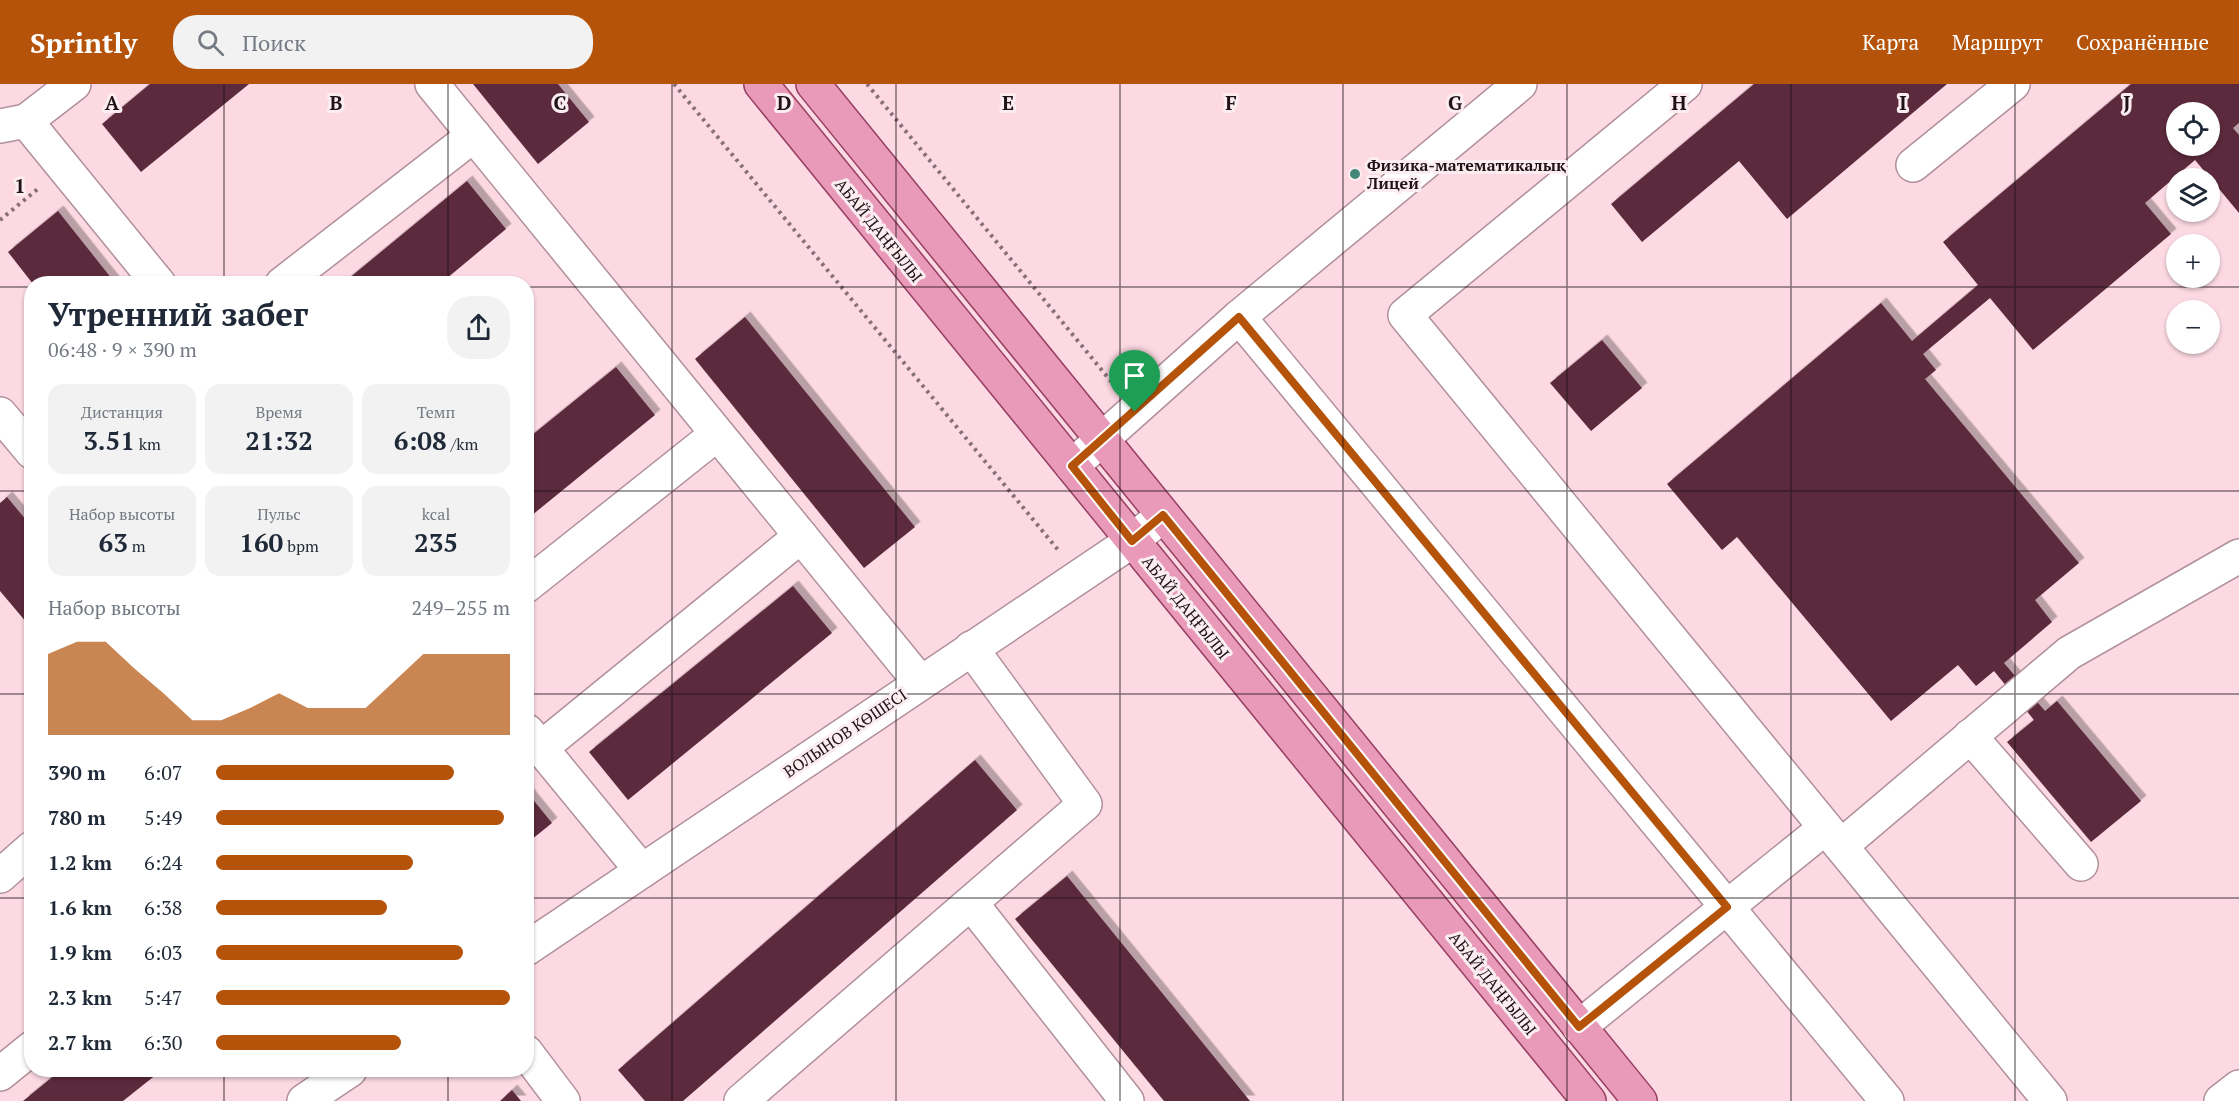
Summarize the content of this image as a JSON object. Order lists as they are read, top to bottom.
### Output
{
  "streets": {
    "main road": ["АБАЙ ДАҢҒЫЛЫ"],
    "street": ["ВОЛЫНОВ КӨШЕСІ"]
  },
  "crossings": [
    ["АБАЙ ДАҢҒЫЛЫ", "ВОЛЫНОВ КӨШЕСІ"]
  ],
  "places": ["Физика-математикалық Лицей"],
  "page": {
    "header": "Sprintly",
    "search": "Поиск",
    "nav": ["Карта", "Маршрут", "Сохранённые"],
    "map_buttons": ["+", "−"],
    "heading": ["Утренний забег", "06:48 · 9 × 390 m"],
    "stats": [
      ["Дистанция", "3.51 km"],
      ["Время", "21:32"],
      ["Темп", "6:08 /km"],
      ["Набор высоты", "63 m"],
      ["Пульс", "160 bpm"],
      ["kcal", "235"]
    ],
    "chart": ["Набор высоты", "249–255 m"],
    "list": [
      {
        "name": "390 m",
        "note": "6:07"
      },
      {
        "name": "780 m",
        "note": "5:49"
      },
      {
        "name": "1.2 km",
        "note": "6:24"
      },
      {
        "name": "1.6 km",
        "note": "6:38"
      },
      {
        "name": "1.9 km",
        "note": "6:03"
      },
      {
        "name": "2.3 km",
        "note": "5:47"
      },
      {
        "name": "2.7 km",
        "note": "6:30"
      }
    ]
  },
  "grid": {
    "columns": [
      "A",
      "B",
      "C",
      "D",
      "E",
      "F",
      "G",
      "H",
      "I",
      "J"
    ],
    "rows": ["1"]
  }
}
